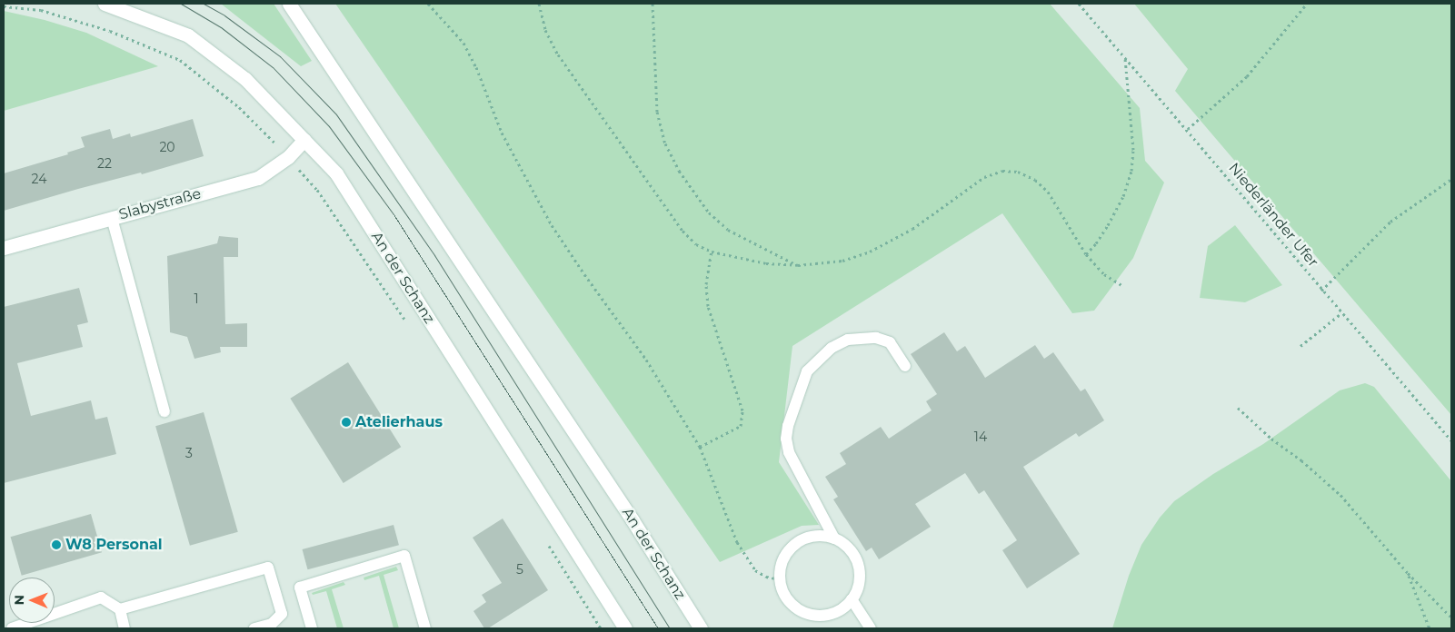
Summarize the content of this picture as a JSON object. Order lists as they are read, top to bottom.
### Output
{
  "streets": {
    "main road": ["Slabystraße", "An der Schanz"],
    "path": ["Niederländer Ufer"]
  },
  "crossings": [
    ["Slabystraße", "An der Schanz"]
  ],
  "places": ["Atelierhaus", "W8 Personal"],
  "house_numbers": [
    "20",
    "22",
    "24",
    "1",
    "14",
    "3",
    "5"
  ],
  "north": "left"
}
